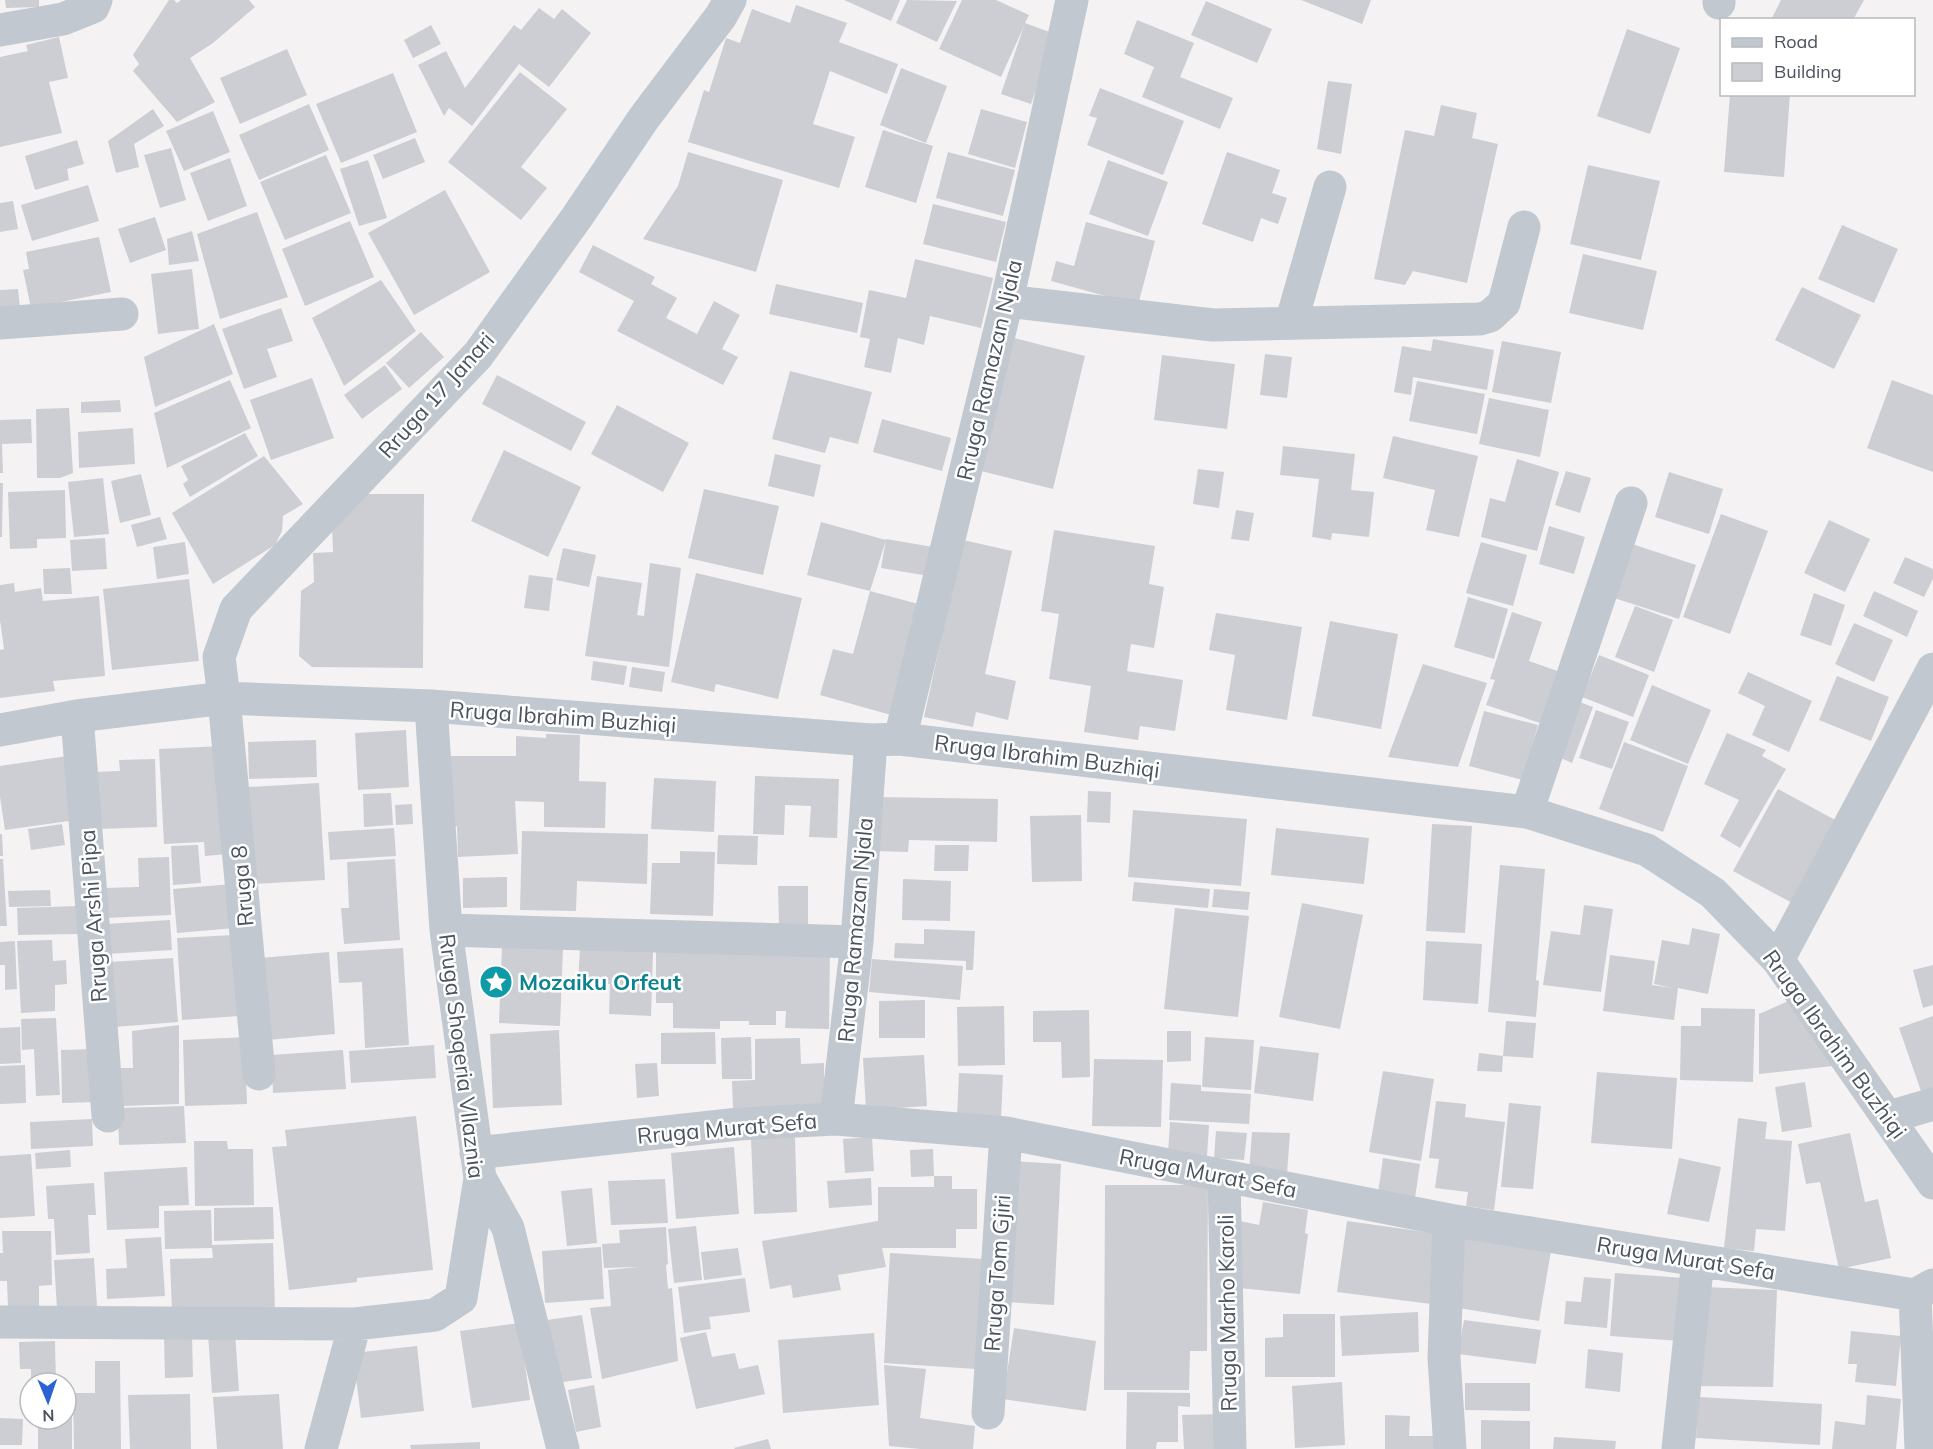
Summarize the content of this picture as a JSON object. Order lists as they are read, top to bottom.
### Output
{
  "streets": {
    "street": [
      "Rruga Ramazan Njala",
      "Rruga 17 Janari",
      "Rruga Ibrahim Buzhiqi",
      "Rruga 8",
      "Rruga Arshi Pipa",
      "Rruga Shoqeria Vllaznia",
      "Rruga Murat Sefa",
      "Rruga Tom Gjiri",
      "Rruga Marho Karoli"
    ]
  },
  "crossings": [
    ["Rruga Ramazan Njala", "Rruga Ibrahim Buzhiqi"],
    ["Rruga Ramazan Njala", "Rruga Murat Sefa"],
    ["Rruga 17 Janari", "Rruga Ibrahim Buzhiqi"],
    ["Rruga 17 Janari", "Rruga 8"],
    ["Rruga Ibrahim Buzhiqi", "Rruga 8"],
    ["Rruga Ibrahim Buzhiqi", "Rruga Arshi Pipa"],
    ["Rruga Ibrahim Buzhiqi", "Rruga Shoqeria Vllaznia"],
    ["Rruga Shoqeria Vllaznia", "Rruga Murat Sefa"],
    ["Rruga Murat Sefa", "Rruga Tom Gjiri"],
    ["Rruga Murat Sefa", "Rruga Marho Karoli"]
  ],
  "places": {
    "place": ["Mozaiku Orfeut"]
  },
  "legend": ["Road", "Building"],
  "north": "bottom"
}
